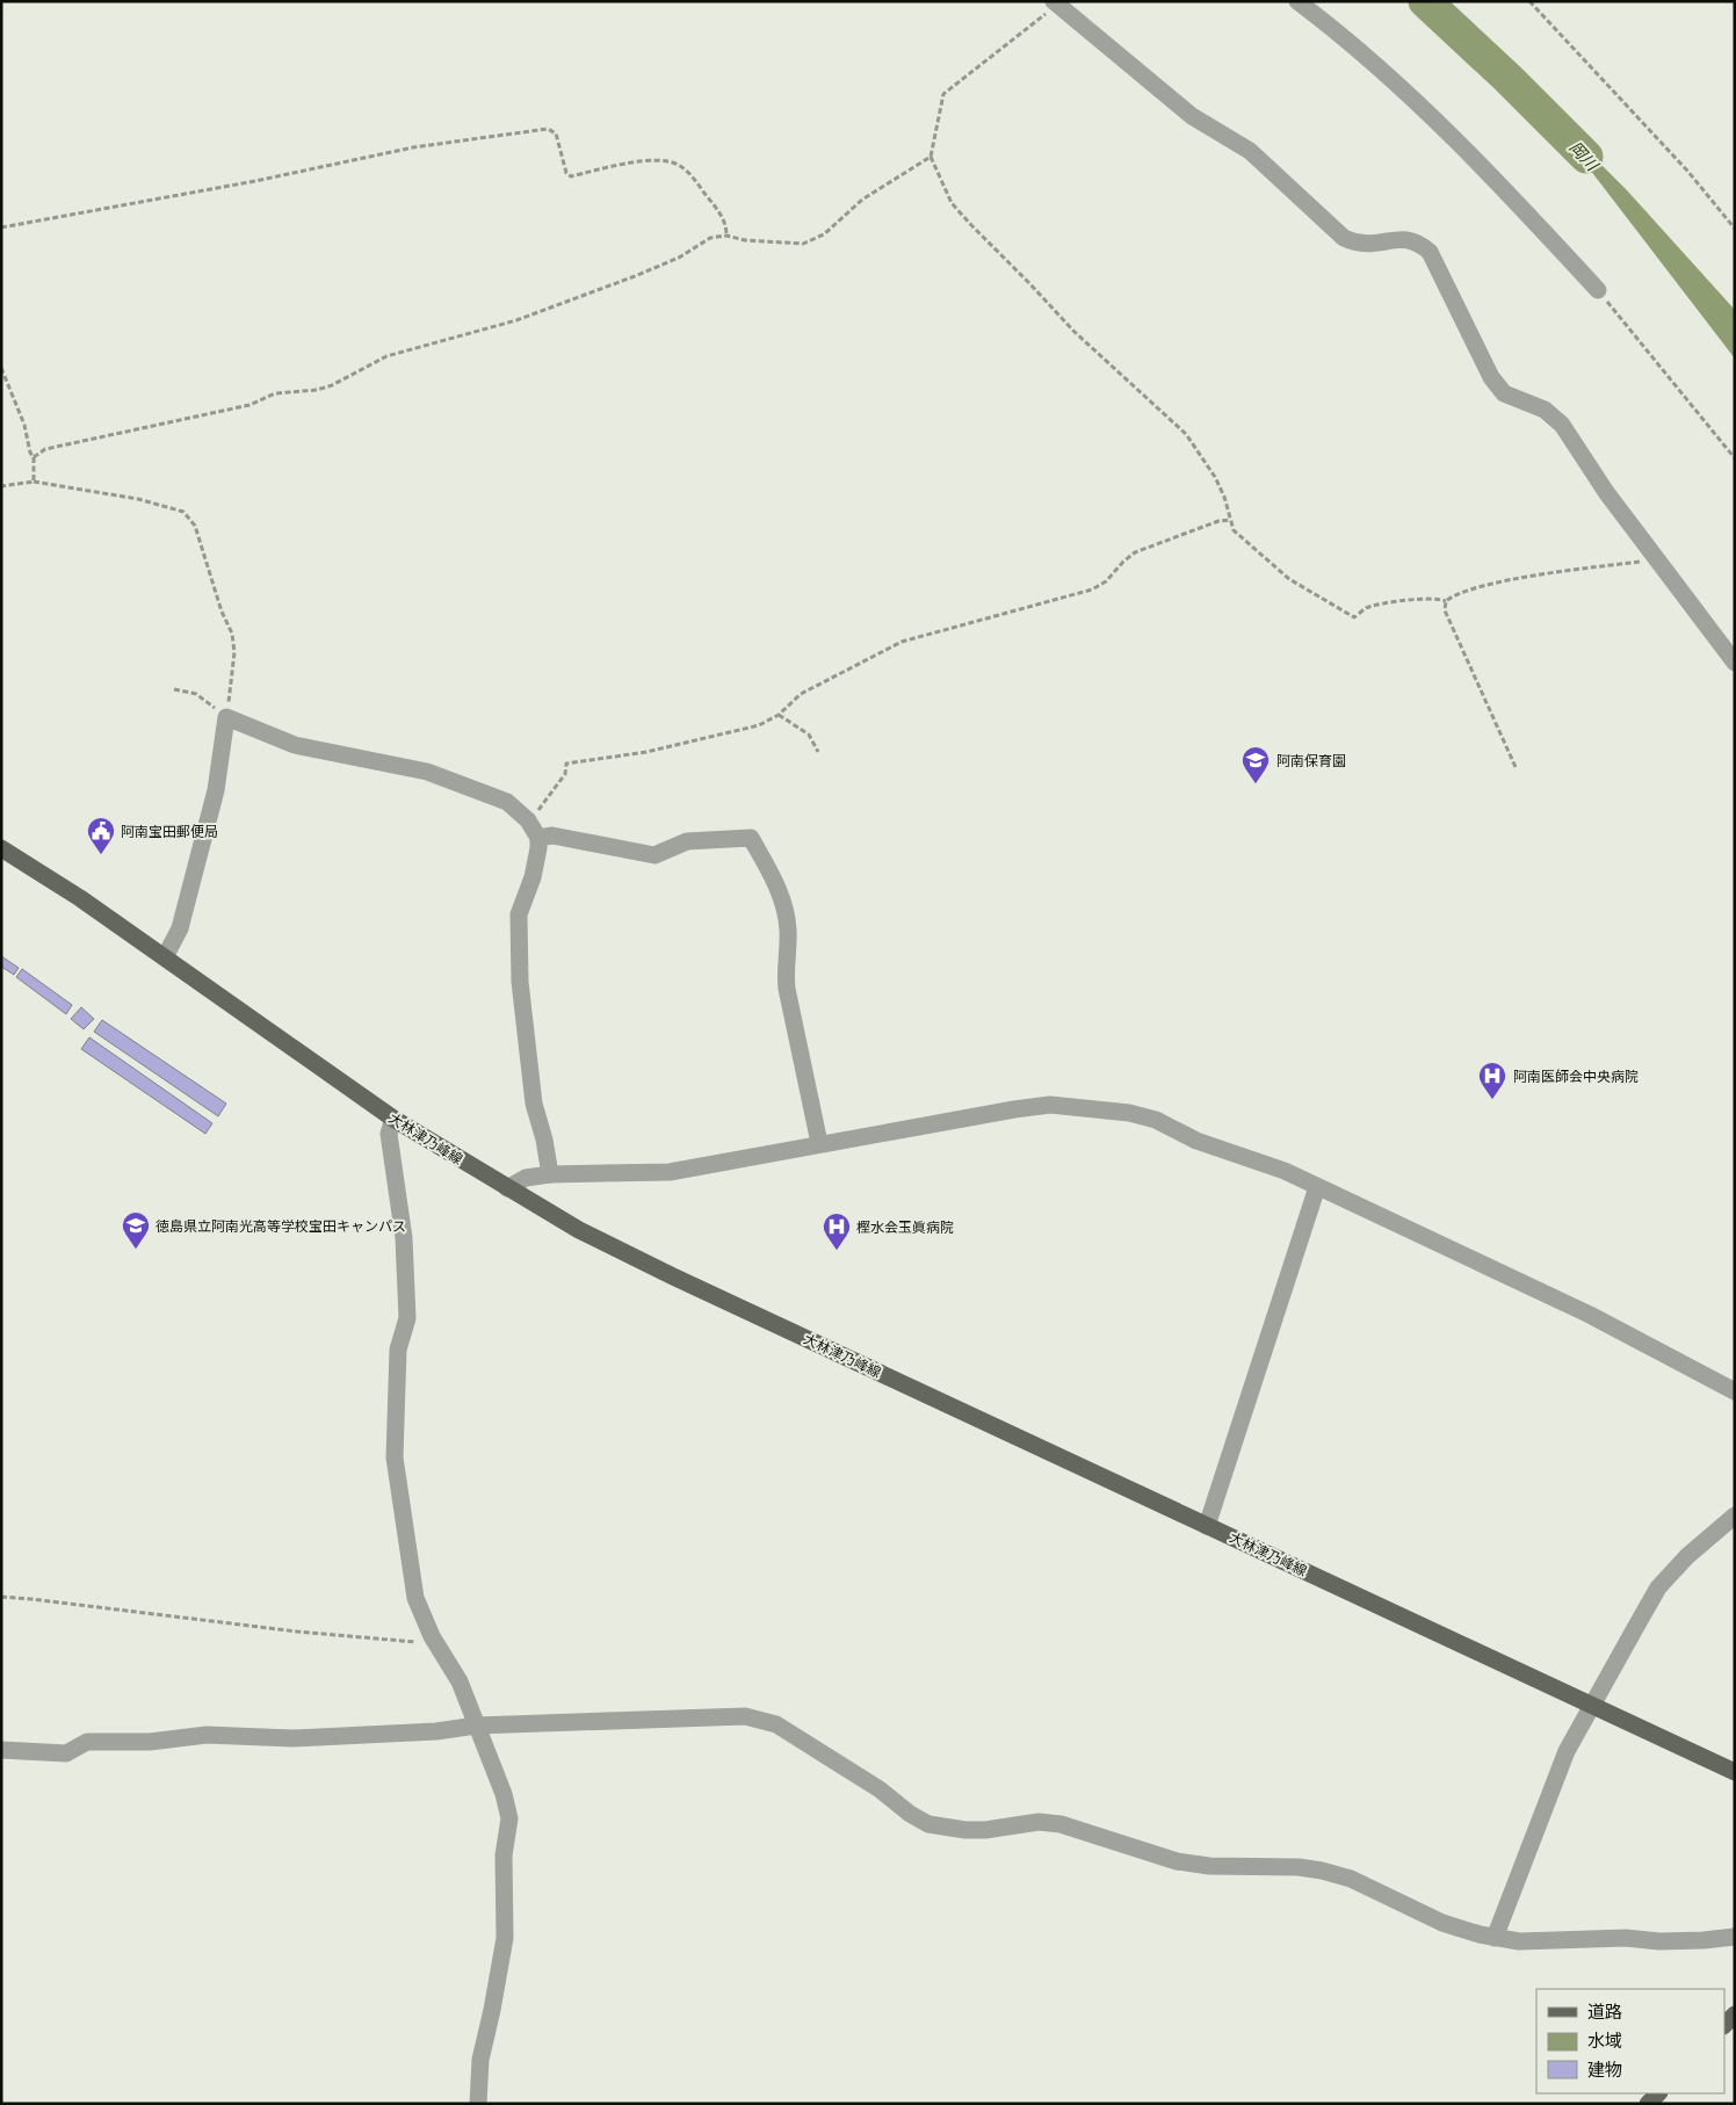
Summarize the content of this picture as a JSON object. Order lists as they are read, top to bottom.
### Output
{
  "streets": {
    "main road": ["大林津乃峰線"]
  },
  "water": ["岡川"],
  "places": {
    "school or university": ["阿南保育園", "徳島県立阿南光高等学校宝田キャンパス"],
    "public building": ["阿南宝田郵便局"],
    "hospital": ["阿南医師会中央病院", "樫水会玉眞病院"]
  },
  "legend": ["道路", "水域", "建物"]
}
